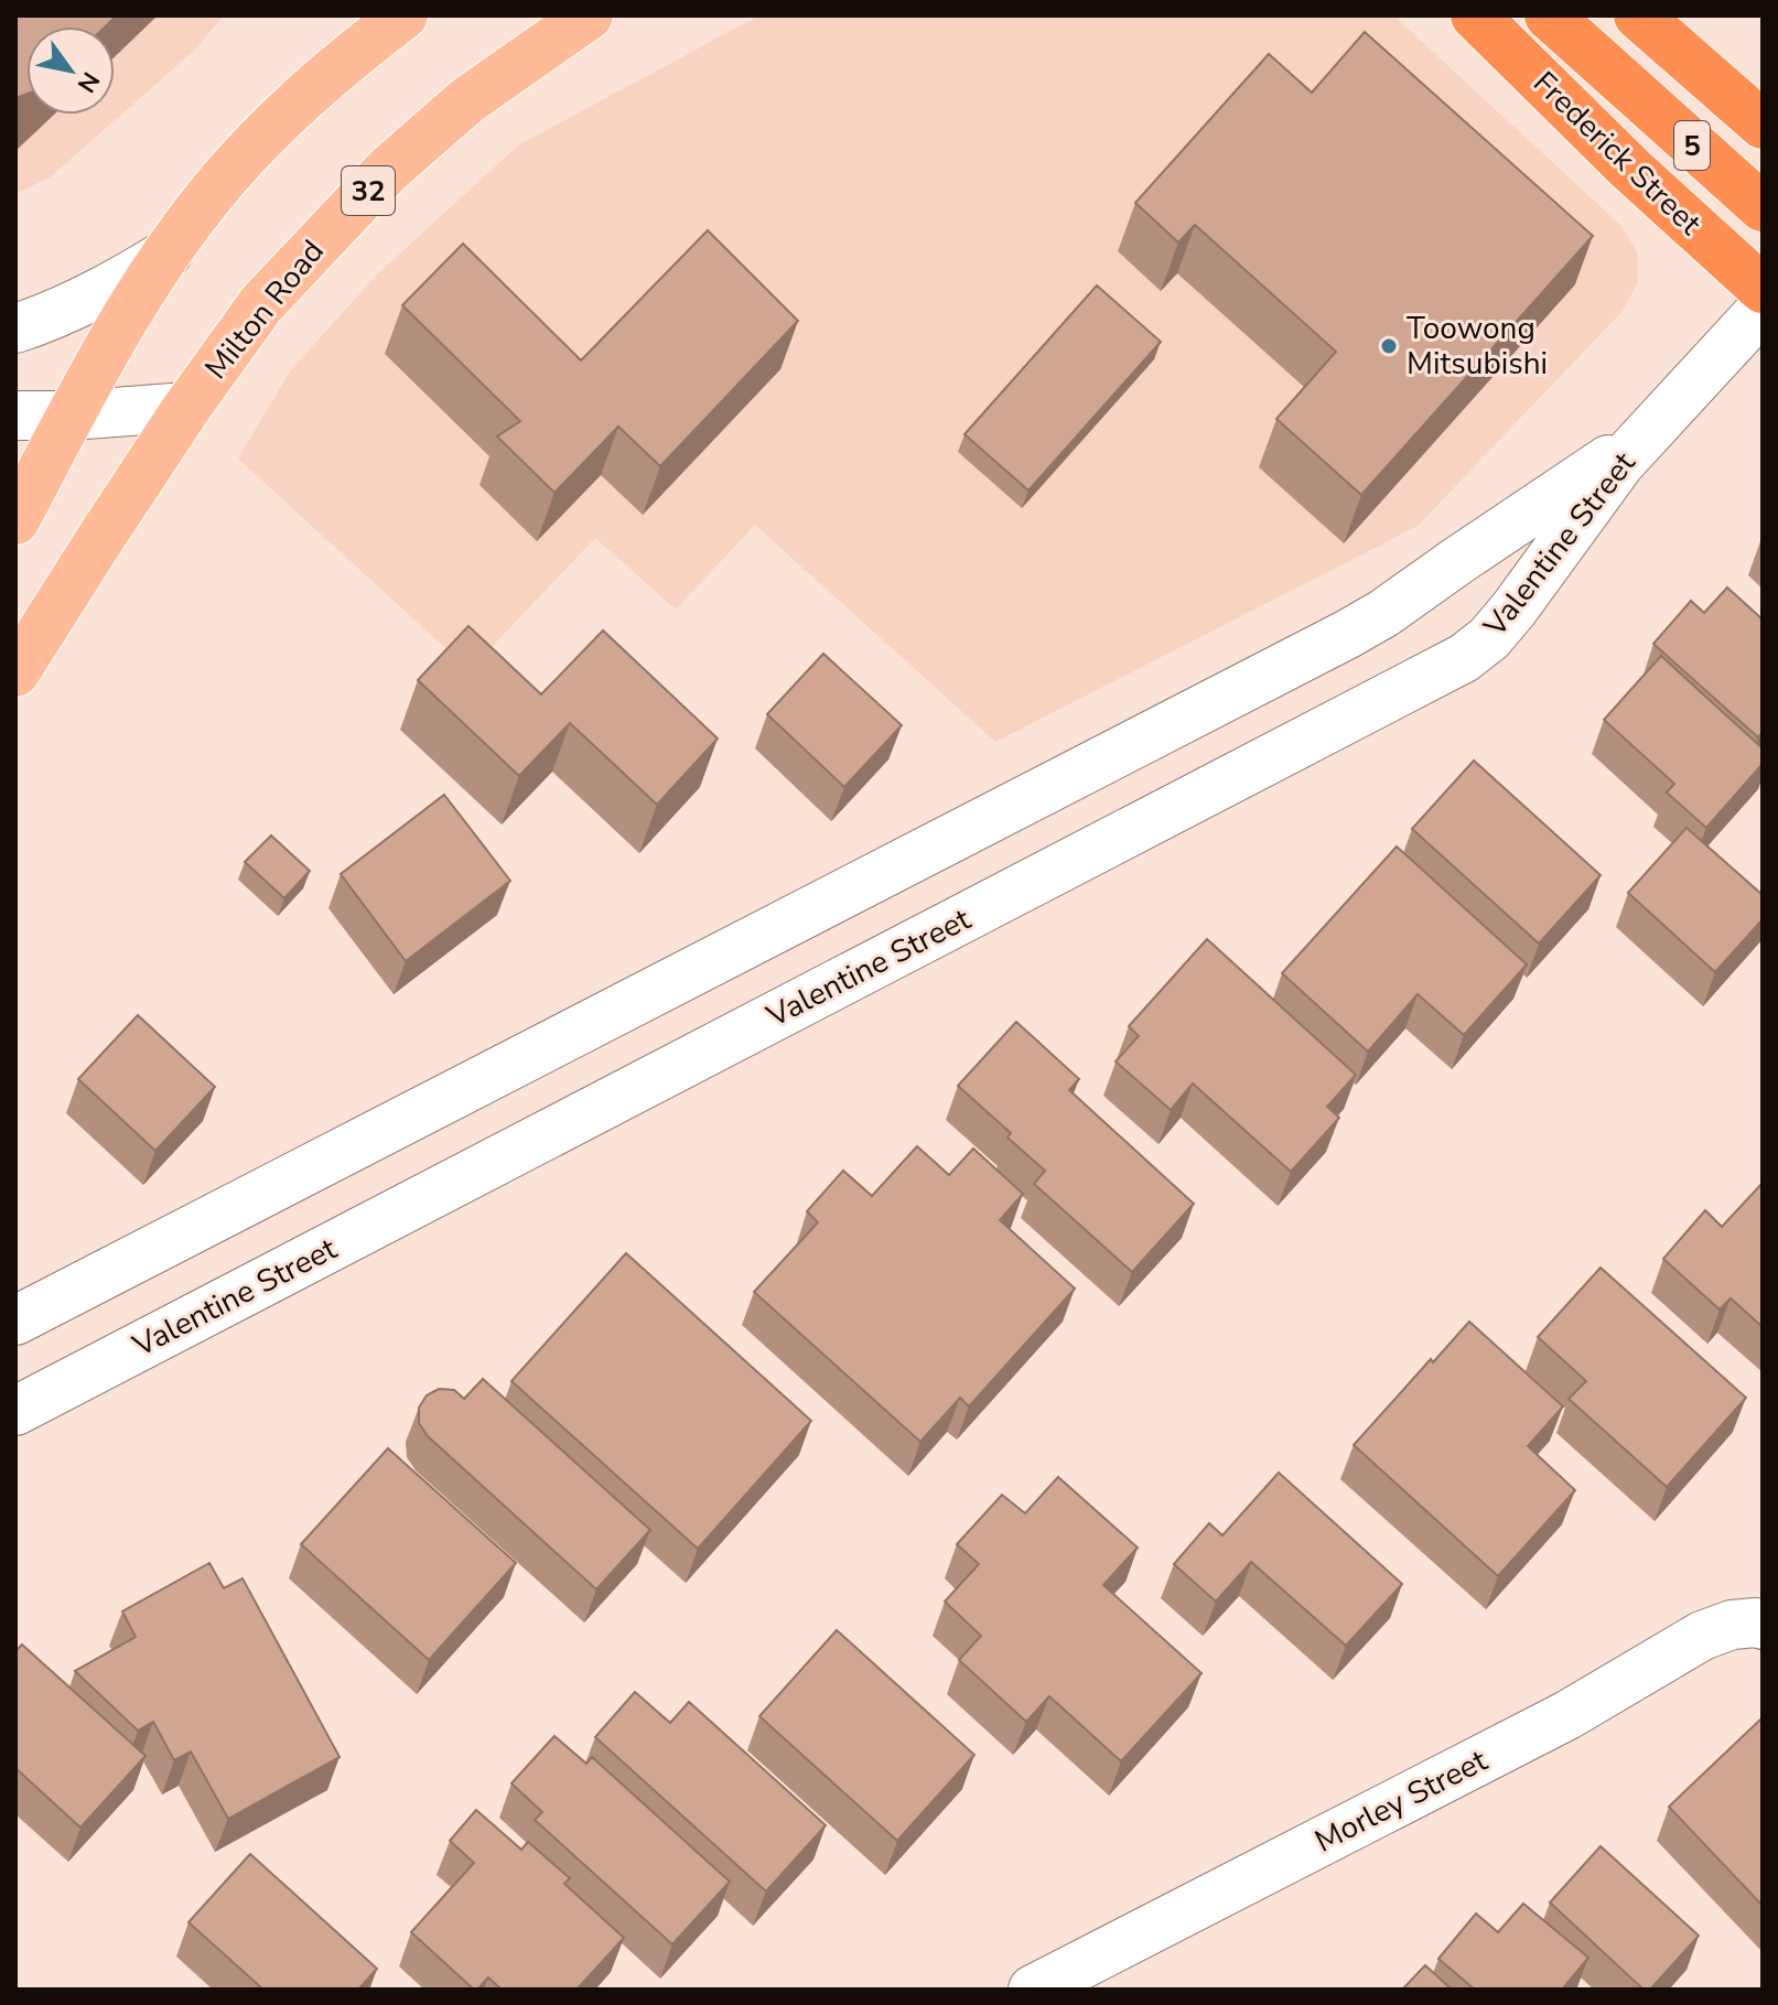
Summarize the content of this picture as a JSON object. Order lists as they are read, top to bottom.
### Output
{
  "streets": {
    "highway": ["5", "Frederick Street"],
    "main road": ["32", "Milton Road"],
    "street": ["Valentine Street", "Morley Street"]
  },
  "places": ["Toowong Mitsubishi"],
  "north": "bottom right"
}
